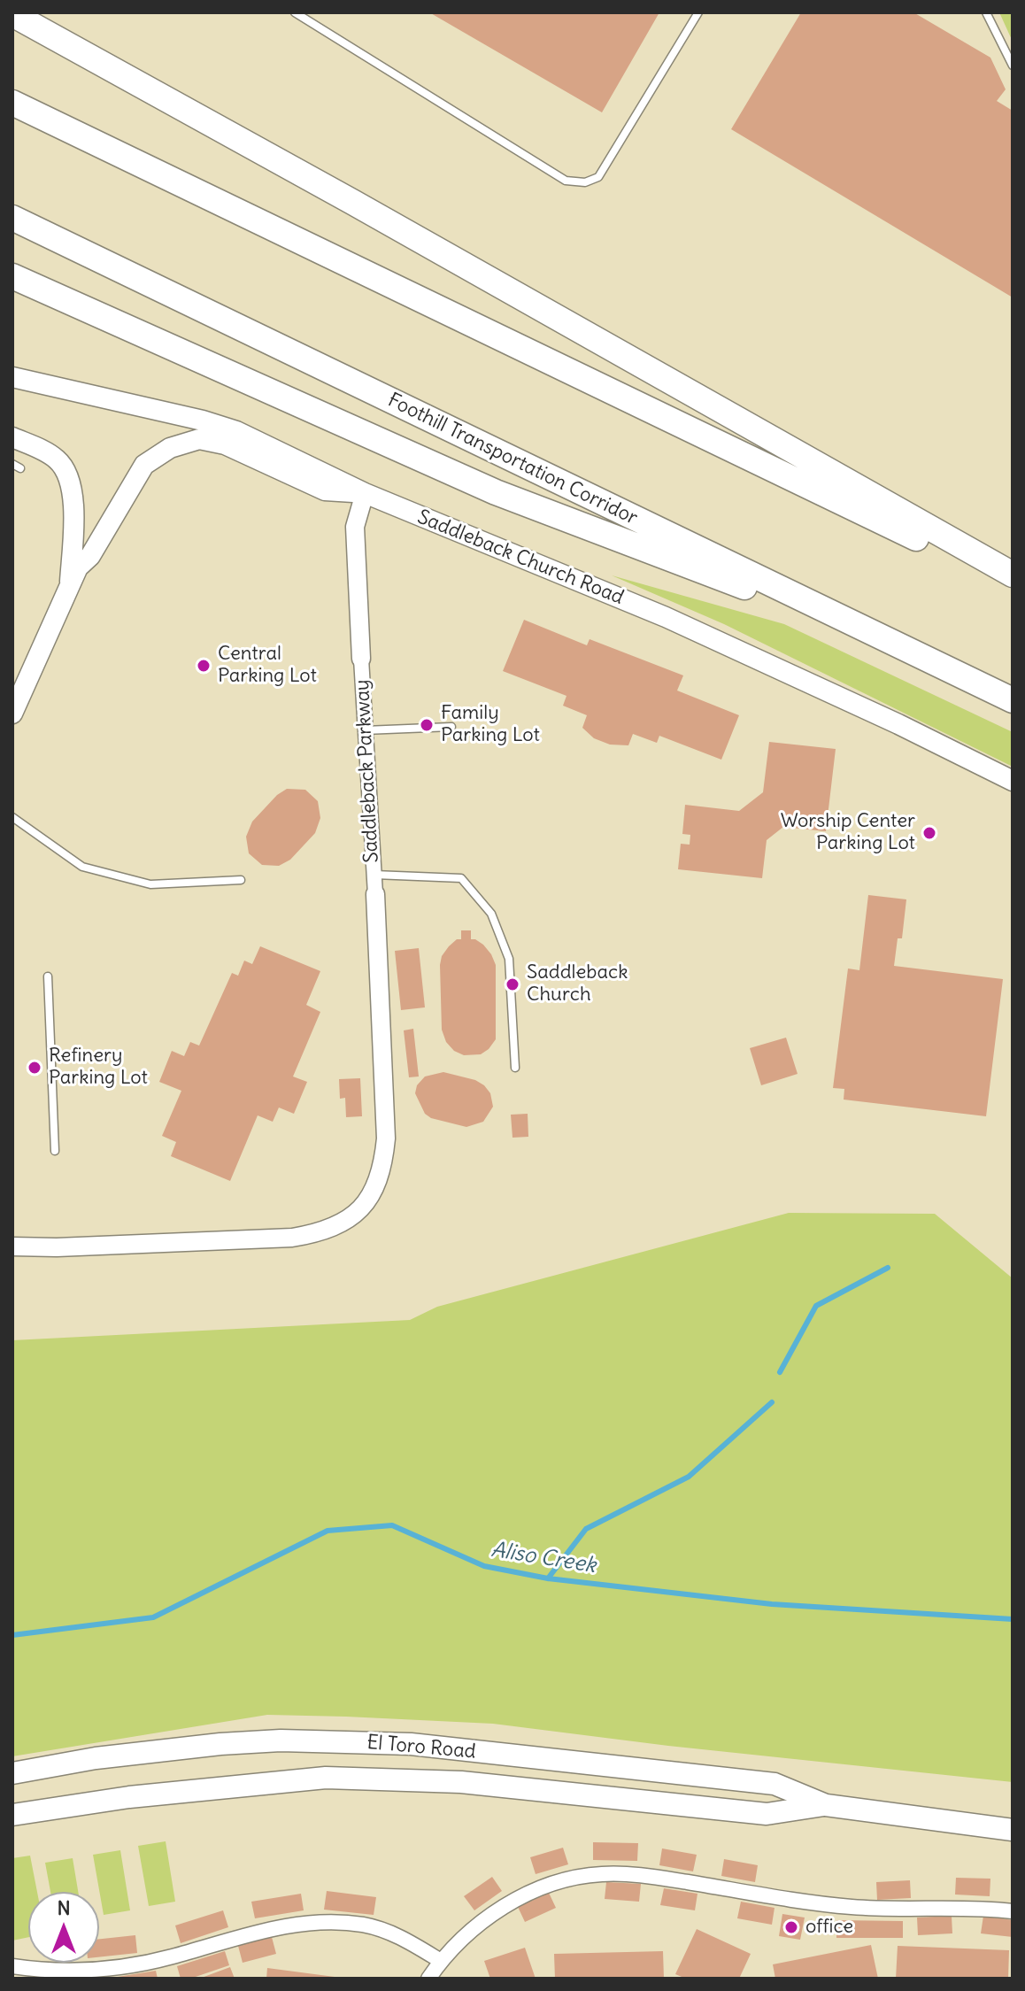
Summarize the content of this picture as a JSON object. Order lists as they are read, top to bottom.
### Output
{
  "streets": {
    "highway": ["Foothill Transportation Corridor"],
    "main road": ["Saddleback Church Road", "El Toro Road"],
    "street": ["Saddleback Parkway"]
  },
  "crossings": [
    ["Saddleback Church Road", "Saddleback Parkway"]
  ],
  "water": ["Aliso Creek"],
  "places": [
    "Central Parking Lot",
    "Family Parking Lot",
    "Worship Center Parking Lot",
    "Saddleback Church",
    "Refinery Parking Lot",
    "office"
  ],
  "north": "top"
}
